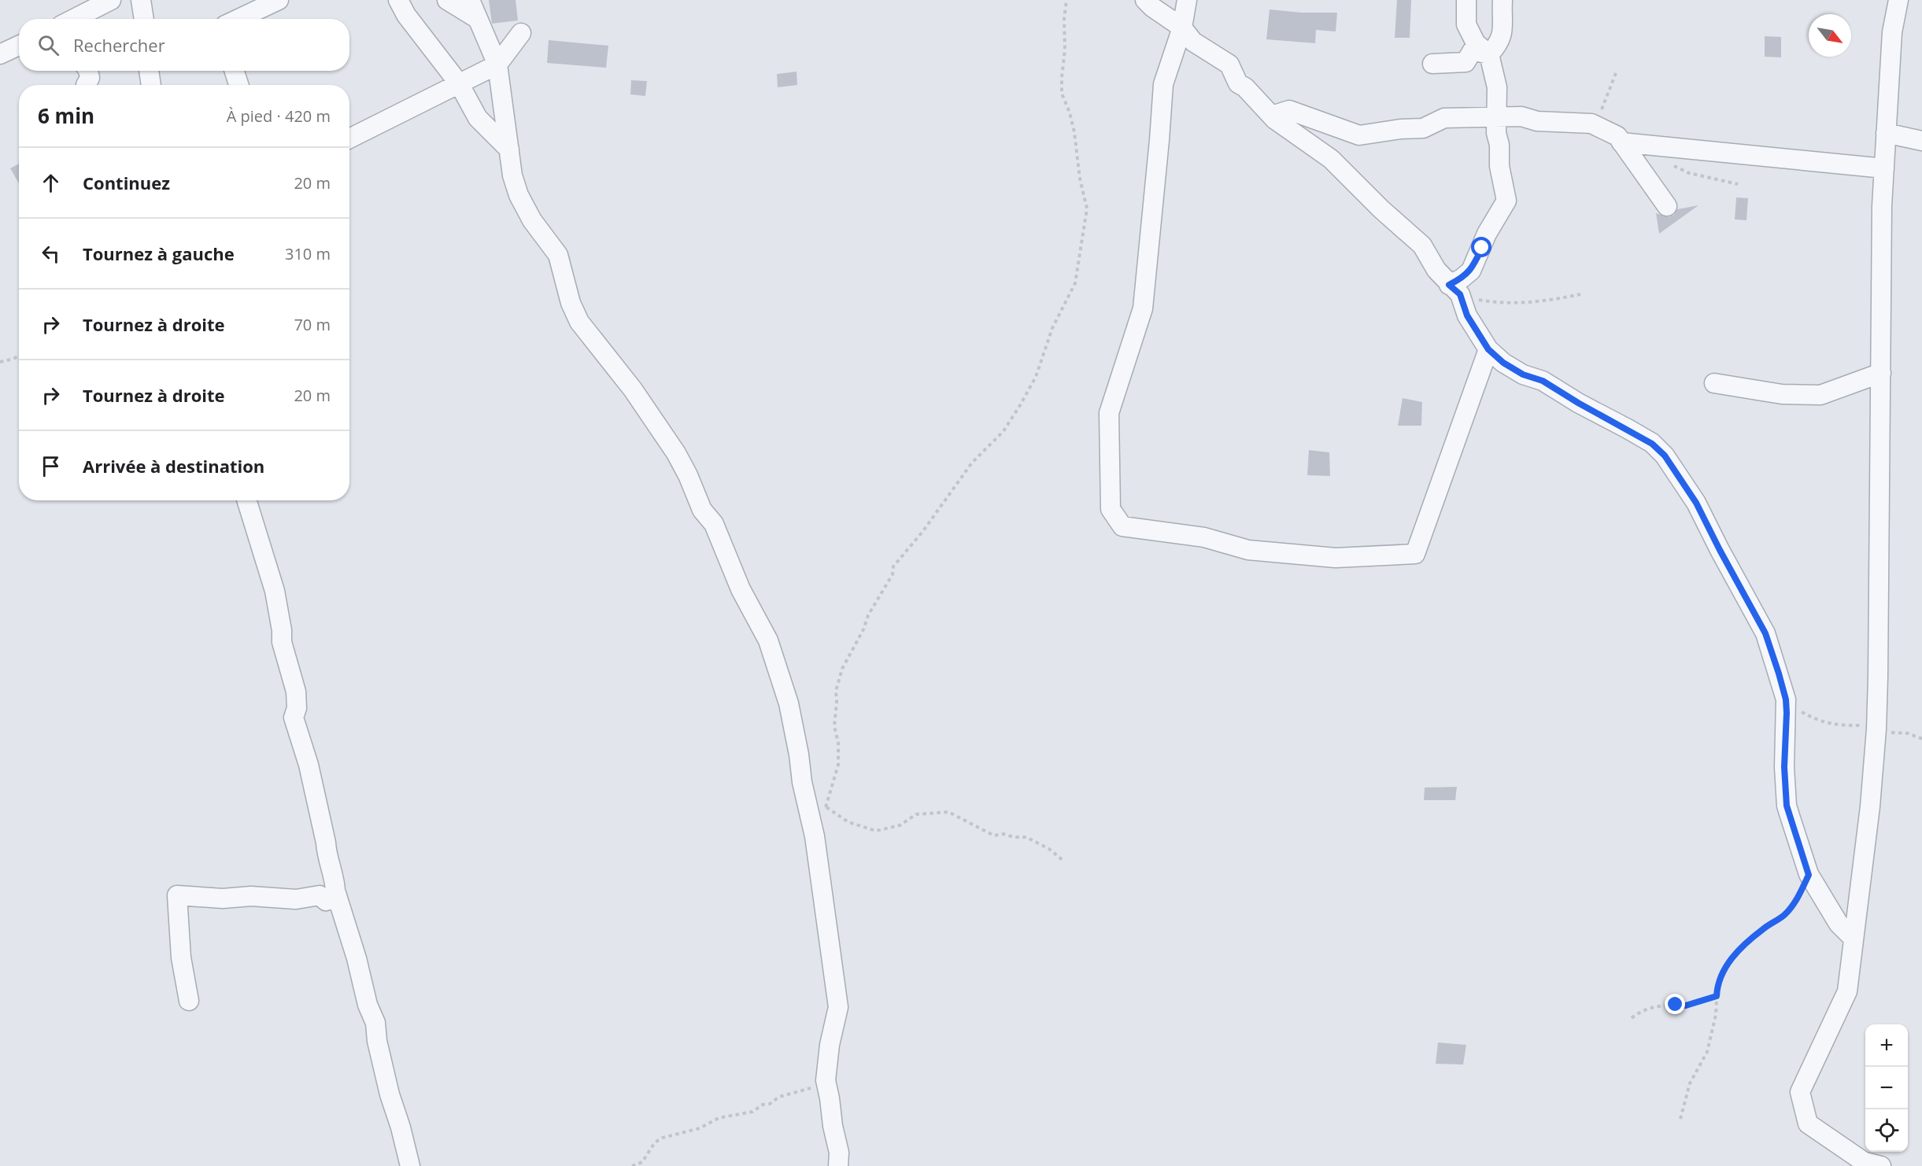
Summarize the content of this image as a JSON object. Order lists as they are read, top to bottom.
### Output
{
  "north": "bottom right",
  "page": {
    "search": "Rechercher",
    "heading": ["6 min", "À pied · 420 m"],
    "list": [
      ["Continuez", "20 m"],
      ["Tournez à gauche", "310 m"],
      ["Tournez à droite", "70 m"],
      ["Tournez à droite", "20 m"],
      "Arrivée à destination"
    ],
    "map_buttons": ["+", "−"]
  }
}
